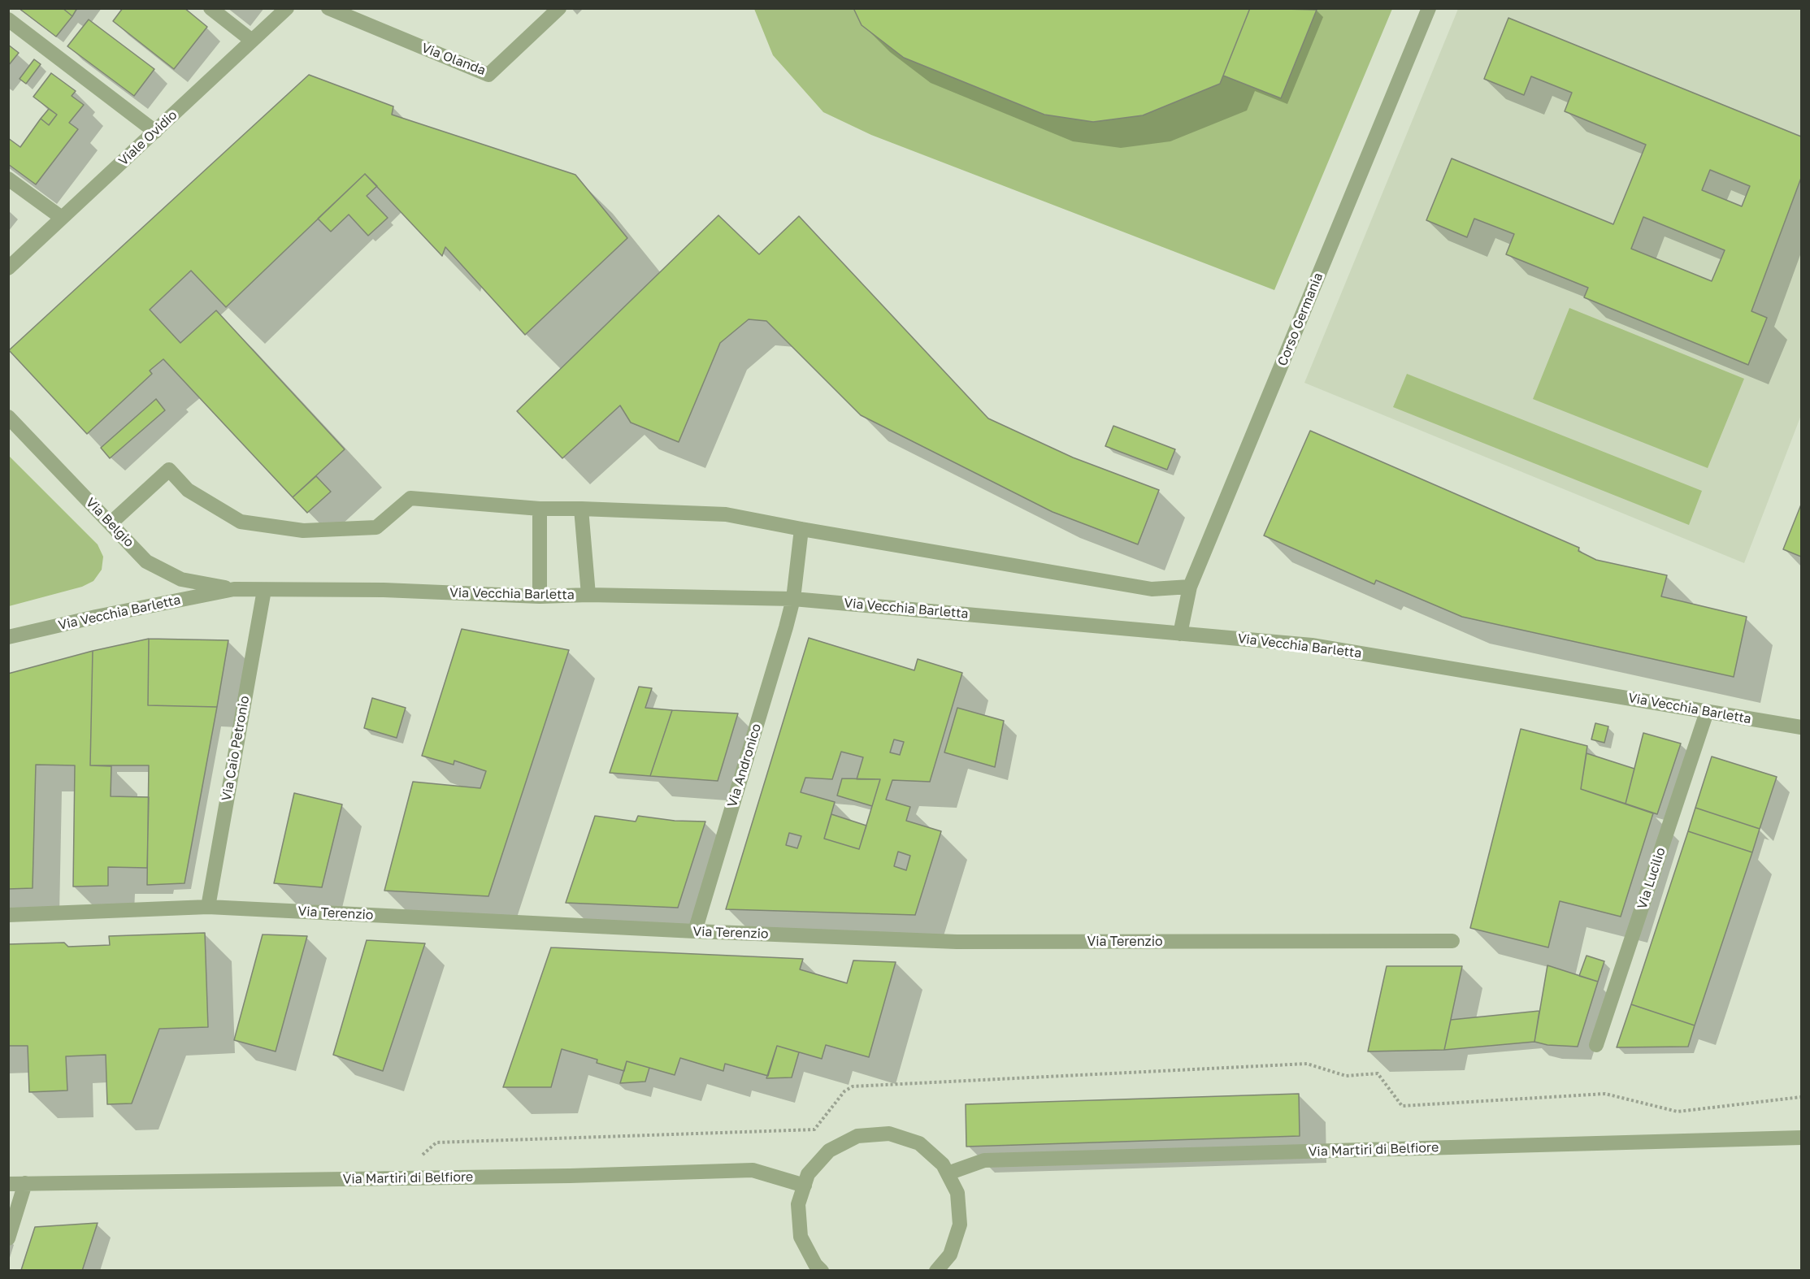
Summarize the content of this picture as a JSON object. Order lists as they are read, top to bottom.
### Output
{
  "streets": {
    "street": [
      "Via Olanda",
      "Viale Ovidio",
      "Corso Germania",
      "Via Belgio",
      "Via Vecchia Barletta",
      "Via Caio Petronio",
      "Via Andronico",
      "Via Lucilio",
      "Via Terenzio",
      "Via Martiri di Belfiore"
    ]
  },
  "crossings": [
    ["Corso Germania", "Via Vecchia Barletta"],
    ["Via Belgio", "Via Vecchia Barletta"],
    ["Via Vecchia Barletta", "Via Caio Petronio"],
    ["Via Vecchia Barletta", "Via Andronico"],
    ["Via Vecchia Barletta", "Via Lucilio"],
    ["Via Caio Petronio", "Via Terenzio"],
    ["Via Andronico", "Via Terenzio"]
  ]
}
